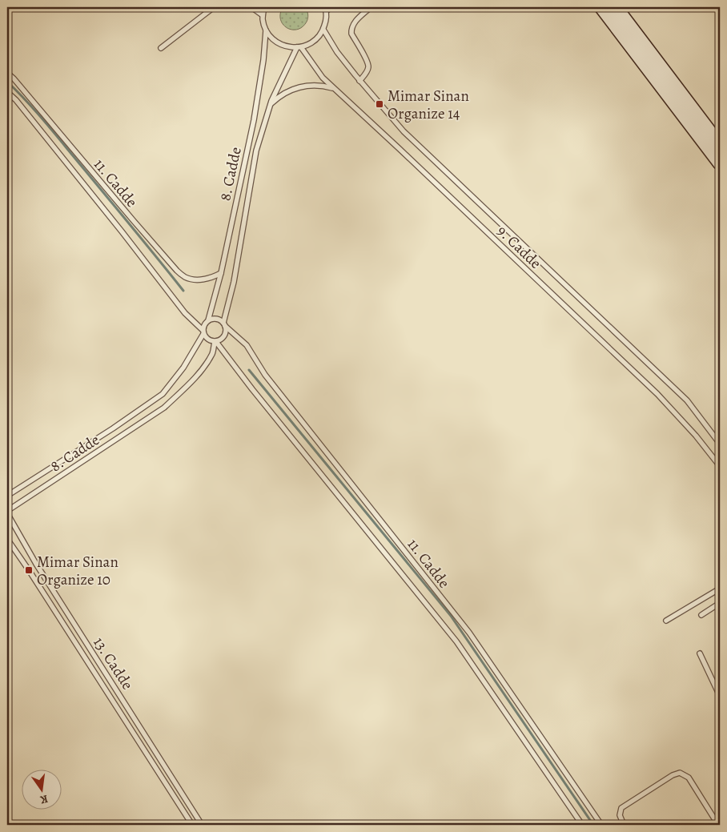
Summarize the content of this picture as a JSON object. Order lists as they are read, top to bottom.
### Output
{
  "streets": {
    "lane": [
      "8. Cadde",
      "11. Cadde",
      "9. Cadde",
      "13. Cadde"
    ]
  },
  "crossings": [
    ["8. Cadde", "11. Cadde"],
    ["8. Cadde", "9. Cadde"],
    ["8. Cadde", "13. Cadde"]
  ],
  "places": {
    "transit": ["Mimar Sinan Organize 14", "Mimar Sinan Organize 10"]
  },
  "north": "bottom"
}
